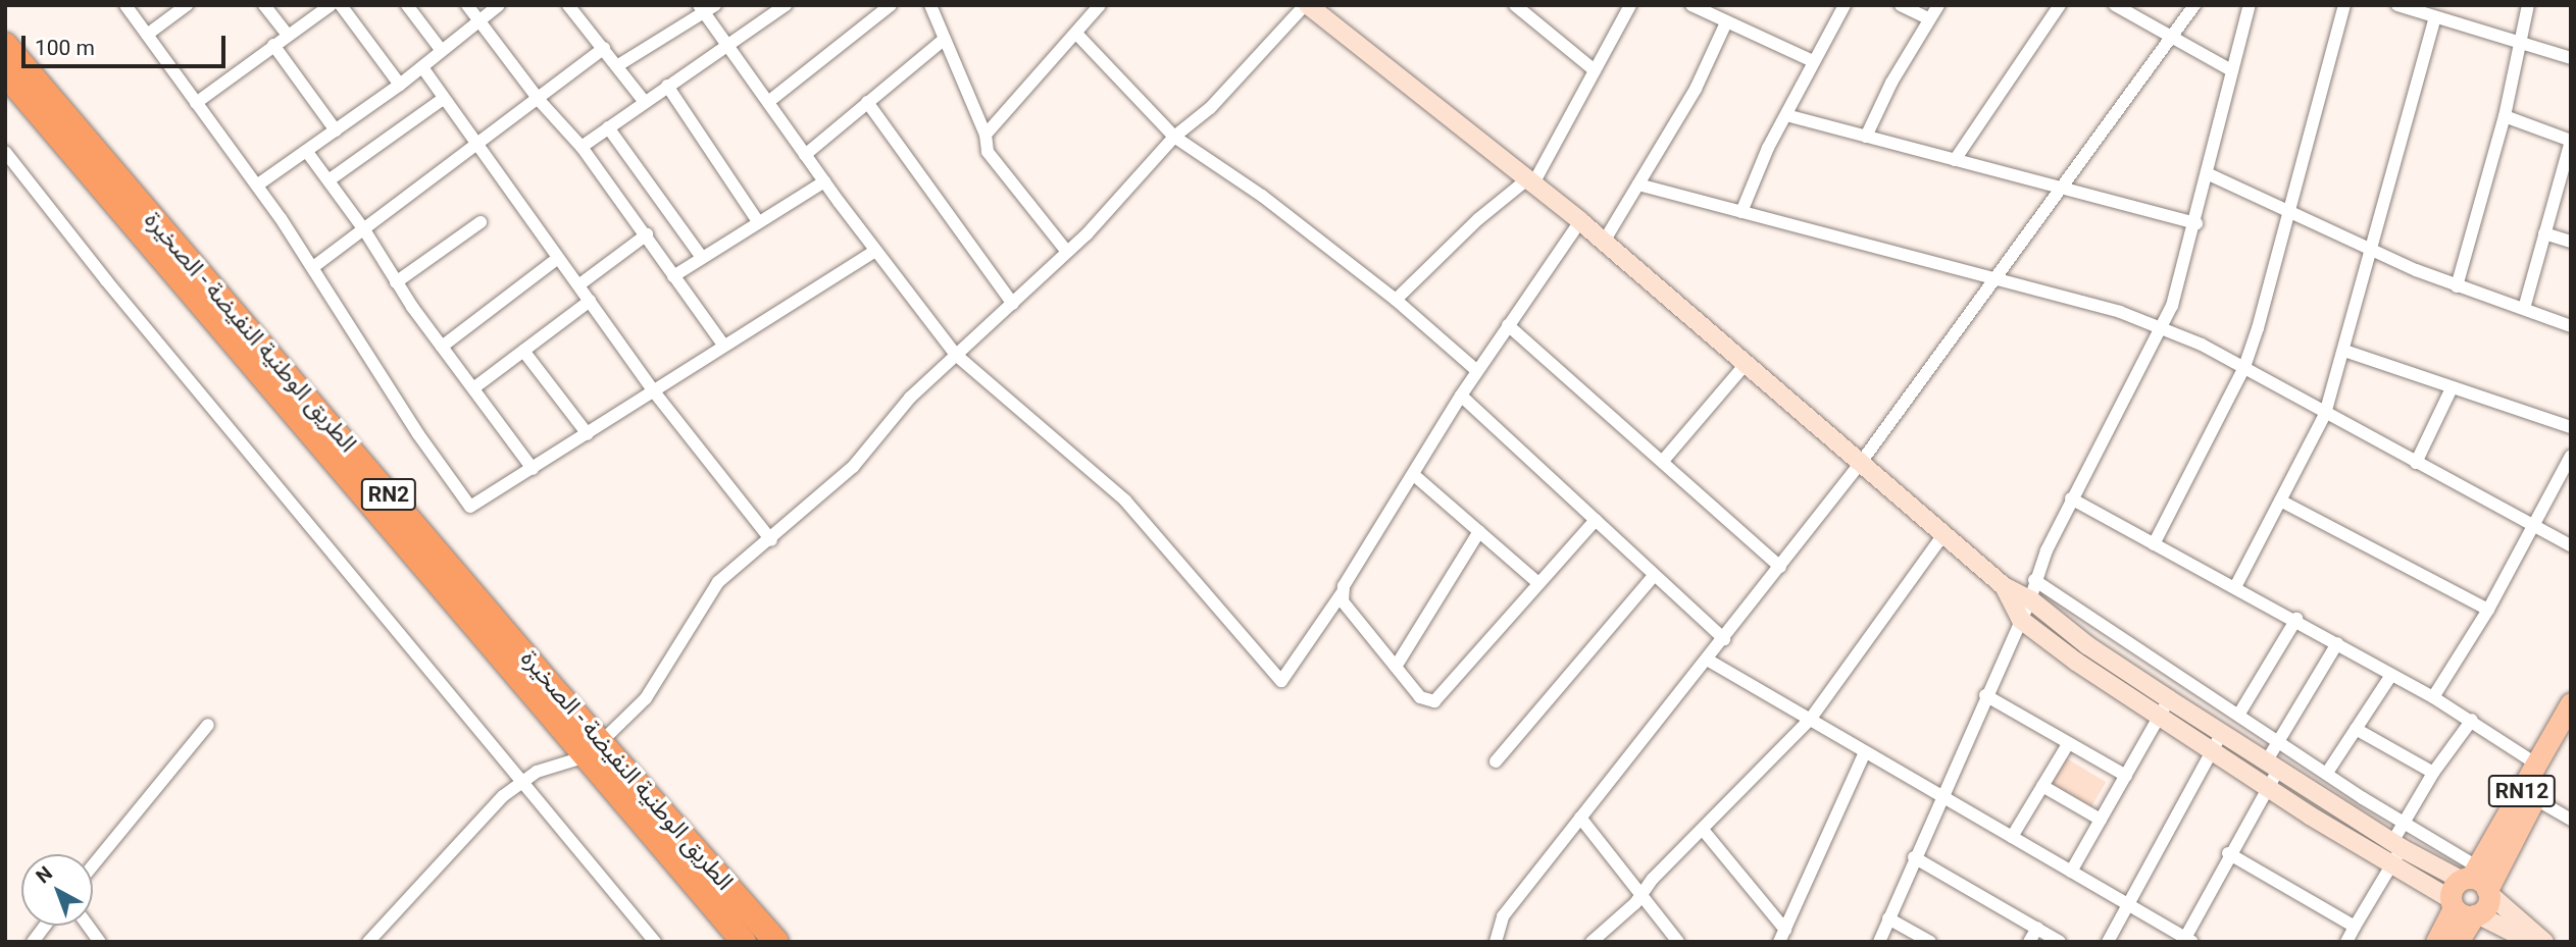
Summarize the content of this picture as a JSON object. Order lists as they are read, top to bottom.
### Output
{
  "streets": {
    "highway": ["الطريق الوطنية النفيضة - الصخيرة", "RN2"],
    "main road": ["RN12"]
  },
  "scale_bar": "100 m",
  "north": "top left"
}
